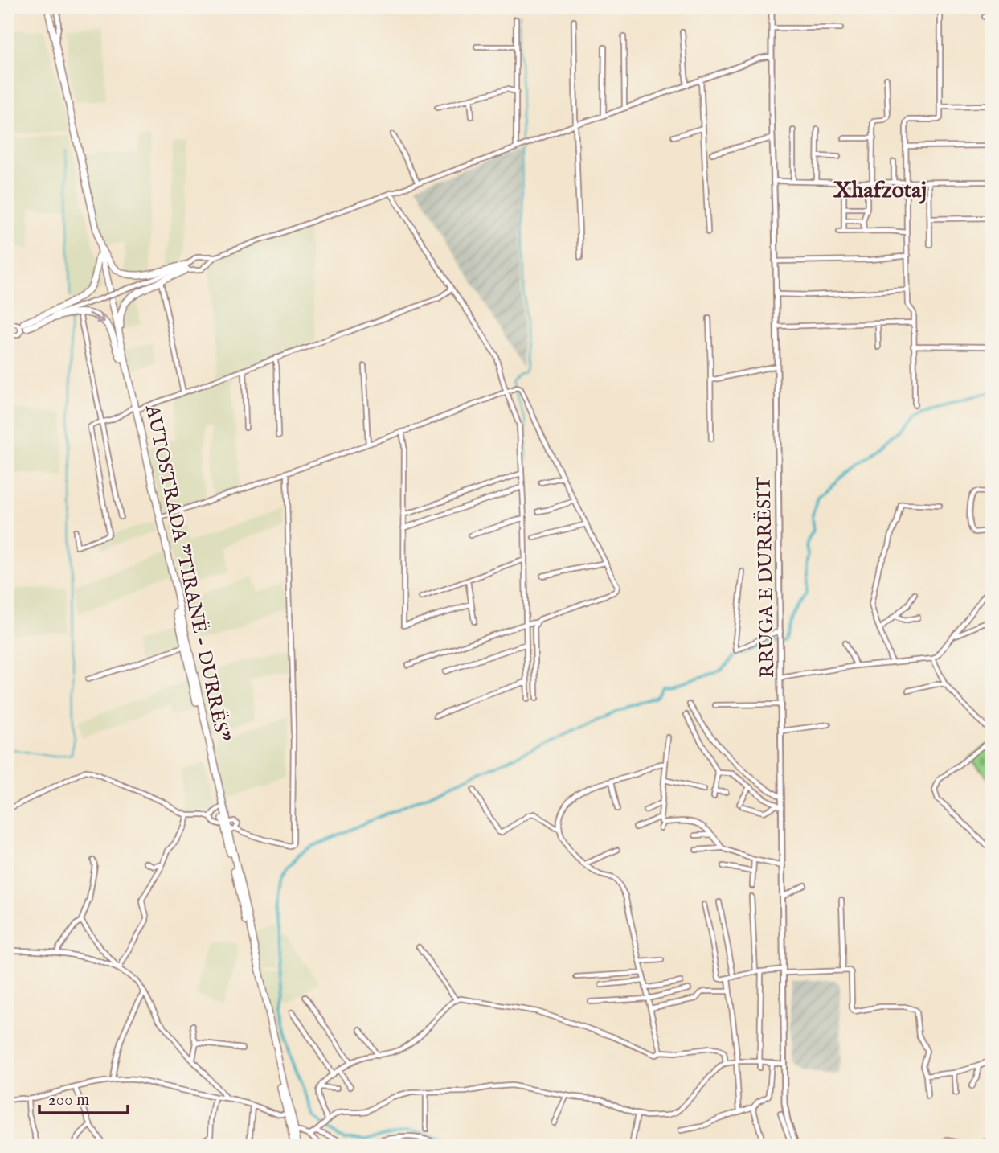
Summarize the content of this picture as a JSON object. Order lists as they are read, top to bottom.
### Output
{
  "streets": {
    "highway": ["AUTOSTRADA \"TIRANË - DURRËS\""],
    "main road": ["RRUGA E DURRËSIT"]
  },
  "districts": ["Xhafzotaj"],
  "scale_bar": "200 m"
}
